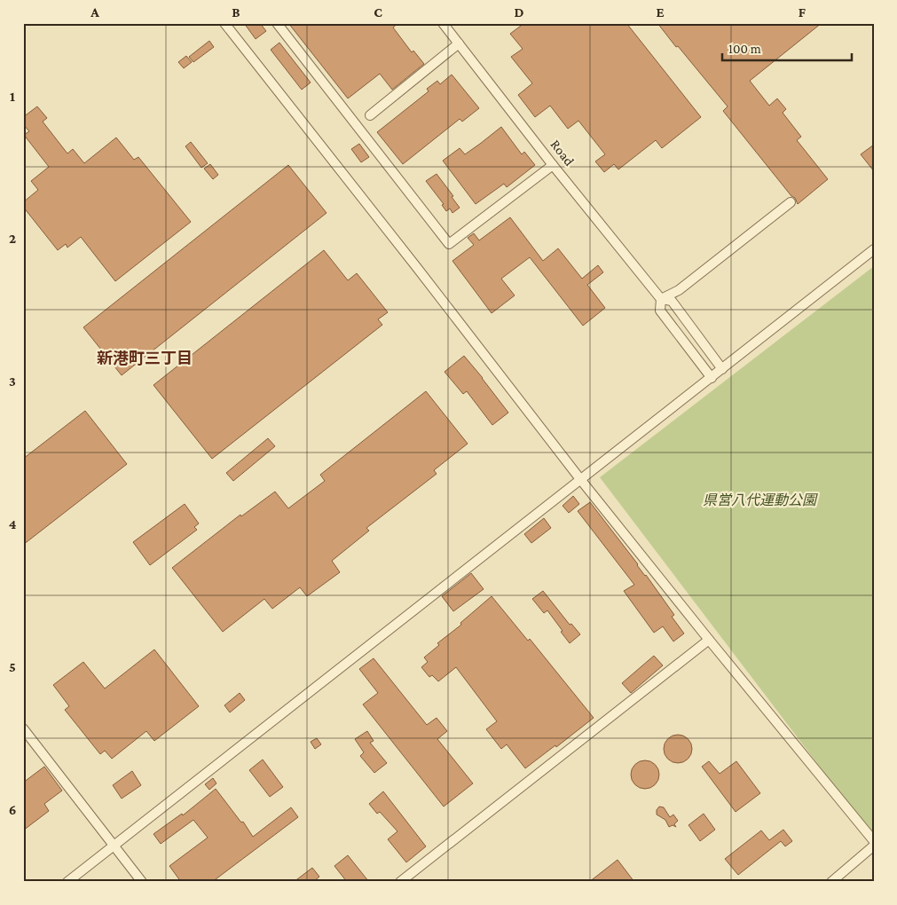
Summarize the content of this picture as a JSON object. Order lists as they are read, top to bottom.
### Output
{
  "streets": {
    "street": ["Road"]
  },
  "districts": ["新港町三丁目"],
  "parks": ["県営八代運動公園"],
  "scale_bar": "100 m",
  "grid": {
    "columns": [
      "A",
      "B",
      "C",
      "D",
      "E",
      "F"
    ],
    "rows": [
      "1",
      "2",
      "3",
      "4",
      "5",
      "6"
    ]
  }
}
